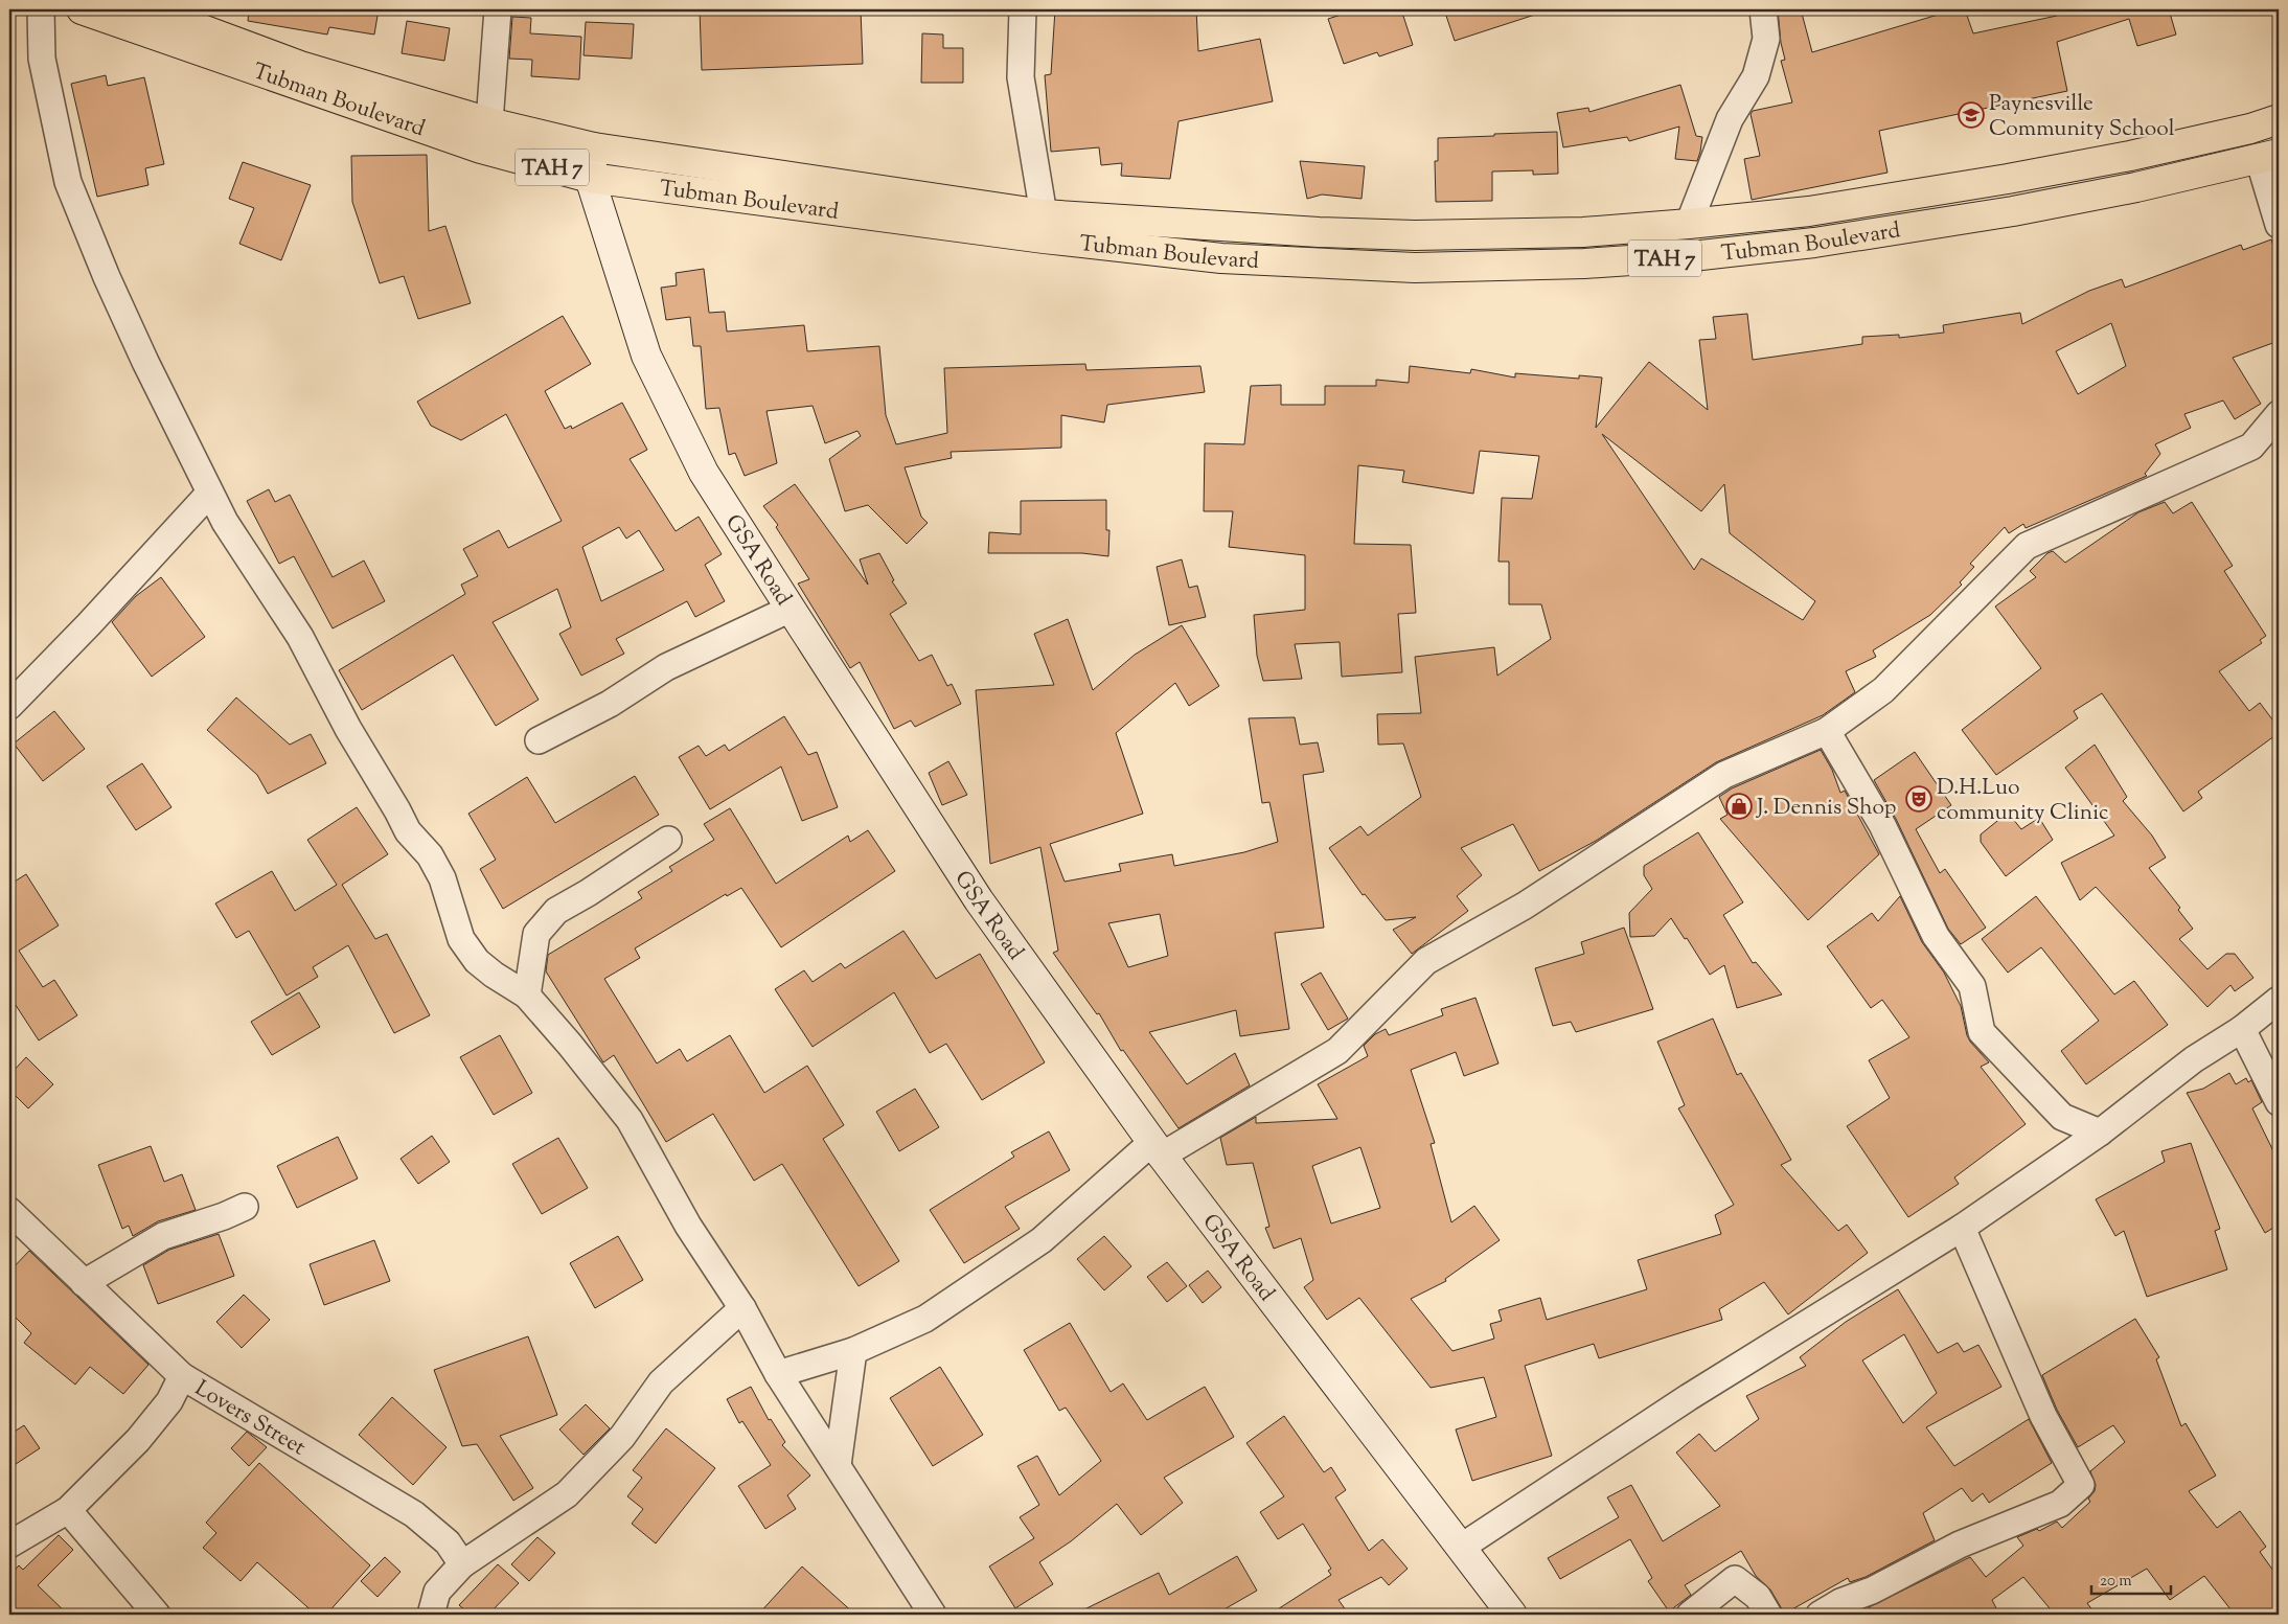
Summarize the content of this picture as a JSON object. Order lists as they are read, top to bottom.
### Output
{
  "streets": {
    "highway": ["Tubman Boulevard", "TAH 7"],
    "street": ["GSA Road", "Lovers Street"]
  },
  "crossings": [
    ["Tubman Boulevard", "GSA Road"]
  ],
  "places": {
    "school or university": ["Paynesville Community School"],
    "theatre": ["D.H.Luo community Clinic"],
    "shop": ["J. Dennis Shop"]
  },
  "scale_bar": "20 m"
}
